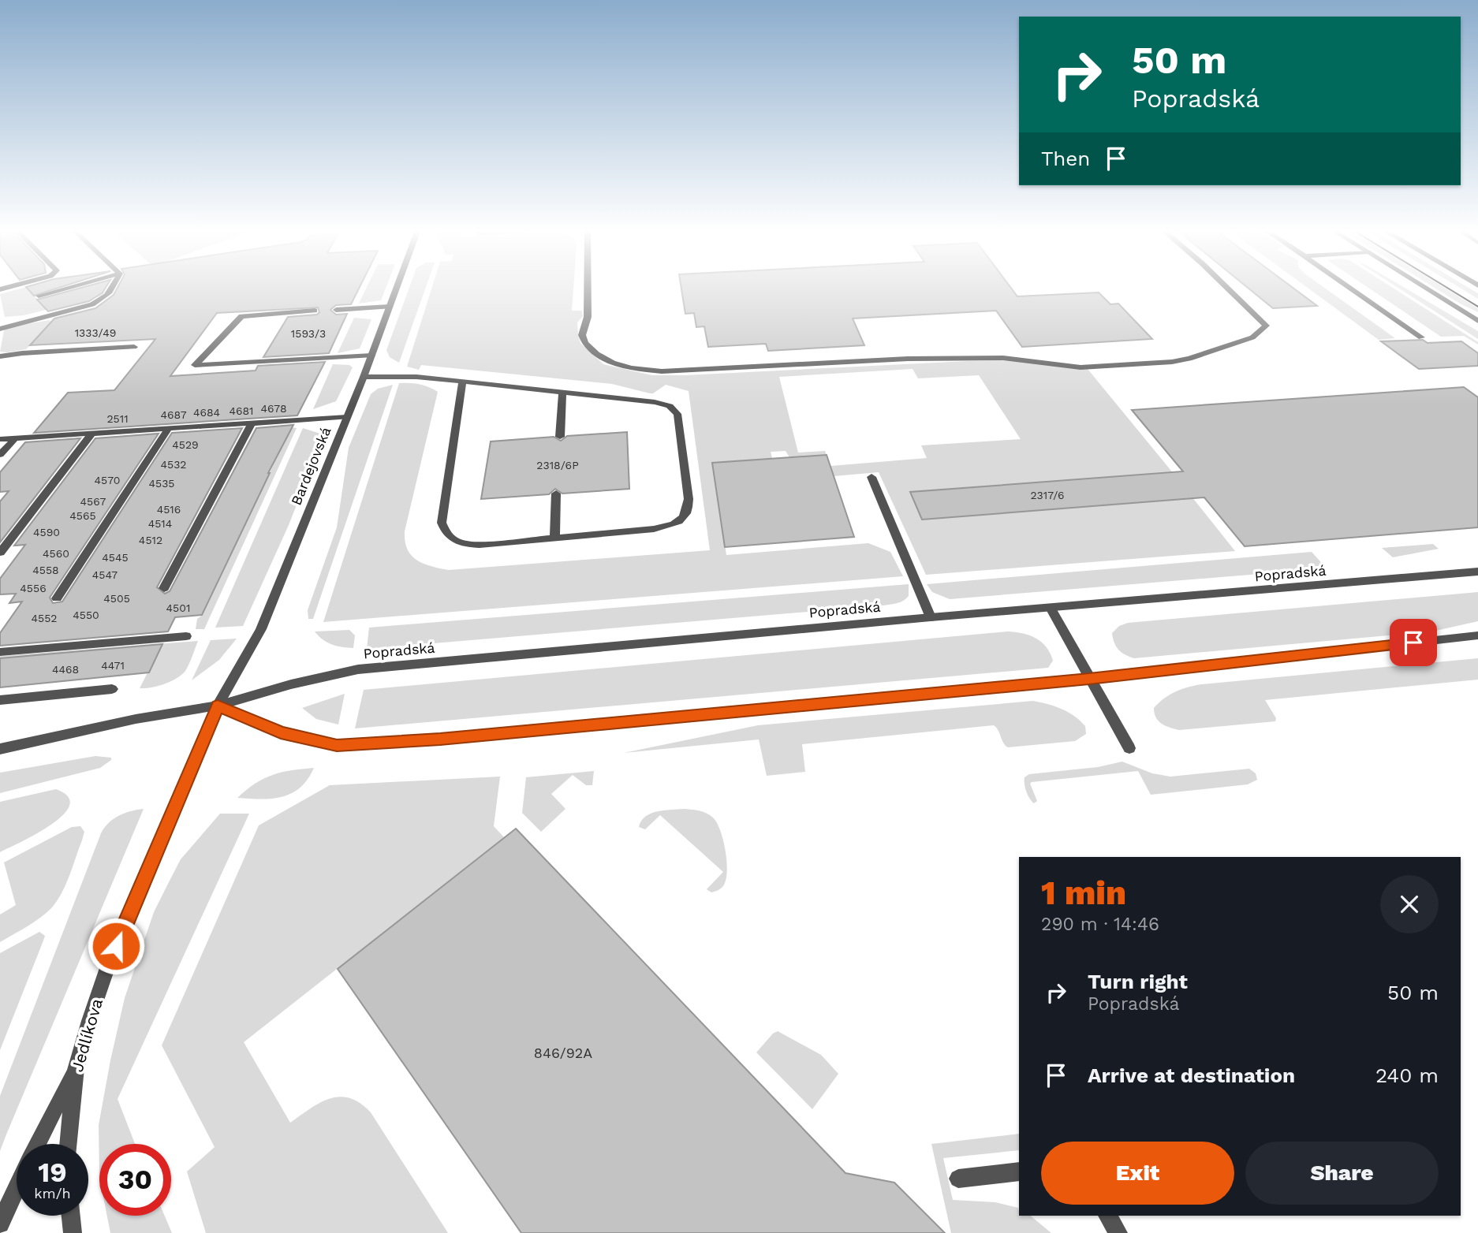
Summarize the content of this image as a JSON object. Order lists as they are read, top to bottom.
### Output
{
  "streets": {
    "street": ["Bardejovská", "Popradská", "Jedlíkova"]
  },
  "crossings": [
    ["Bardejovská", "Popradská"],
    ["Bardejovská", "Jedlíkova"],
    ["Popradská", "Jedlíkova"]
  ],
  "house_numbers": [
    "1333/49",
    "1593/3",
    "4678",
    "4681",
    "4684",
    "4687",
    "2511",
    "4529",
    "4532",
    "2318/6P",
    "4570",
    "4535",
    "2317/6",
    "4567",
    "4516",
    "4565",
    "4514",
    "4590",
    "4512",
    "4560",
    "4545",
    "4558",
    "4547",
    "4556",
    "4505",
    "4501",
    "4550",
    "4552",
    "4471",
    "4468",
    "846/92A"
  ],
  "page": {
    "turn": ["50 m", "Popradská"],
    "then": "Then",
    "heading": ["1 min", "290 m · 14:46"],
    "list": [
      {
        "name": "Turn right",
        "note": "Popradská",
        "value": "50 m"
      },
      {
        "name": "Arrive at destination",
        "value": "240 m"
      }
    ],
    "buttons": ["Exit", "Share"],
    "speed": "19 km/h",
    "limit": "30"
  }
}
